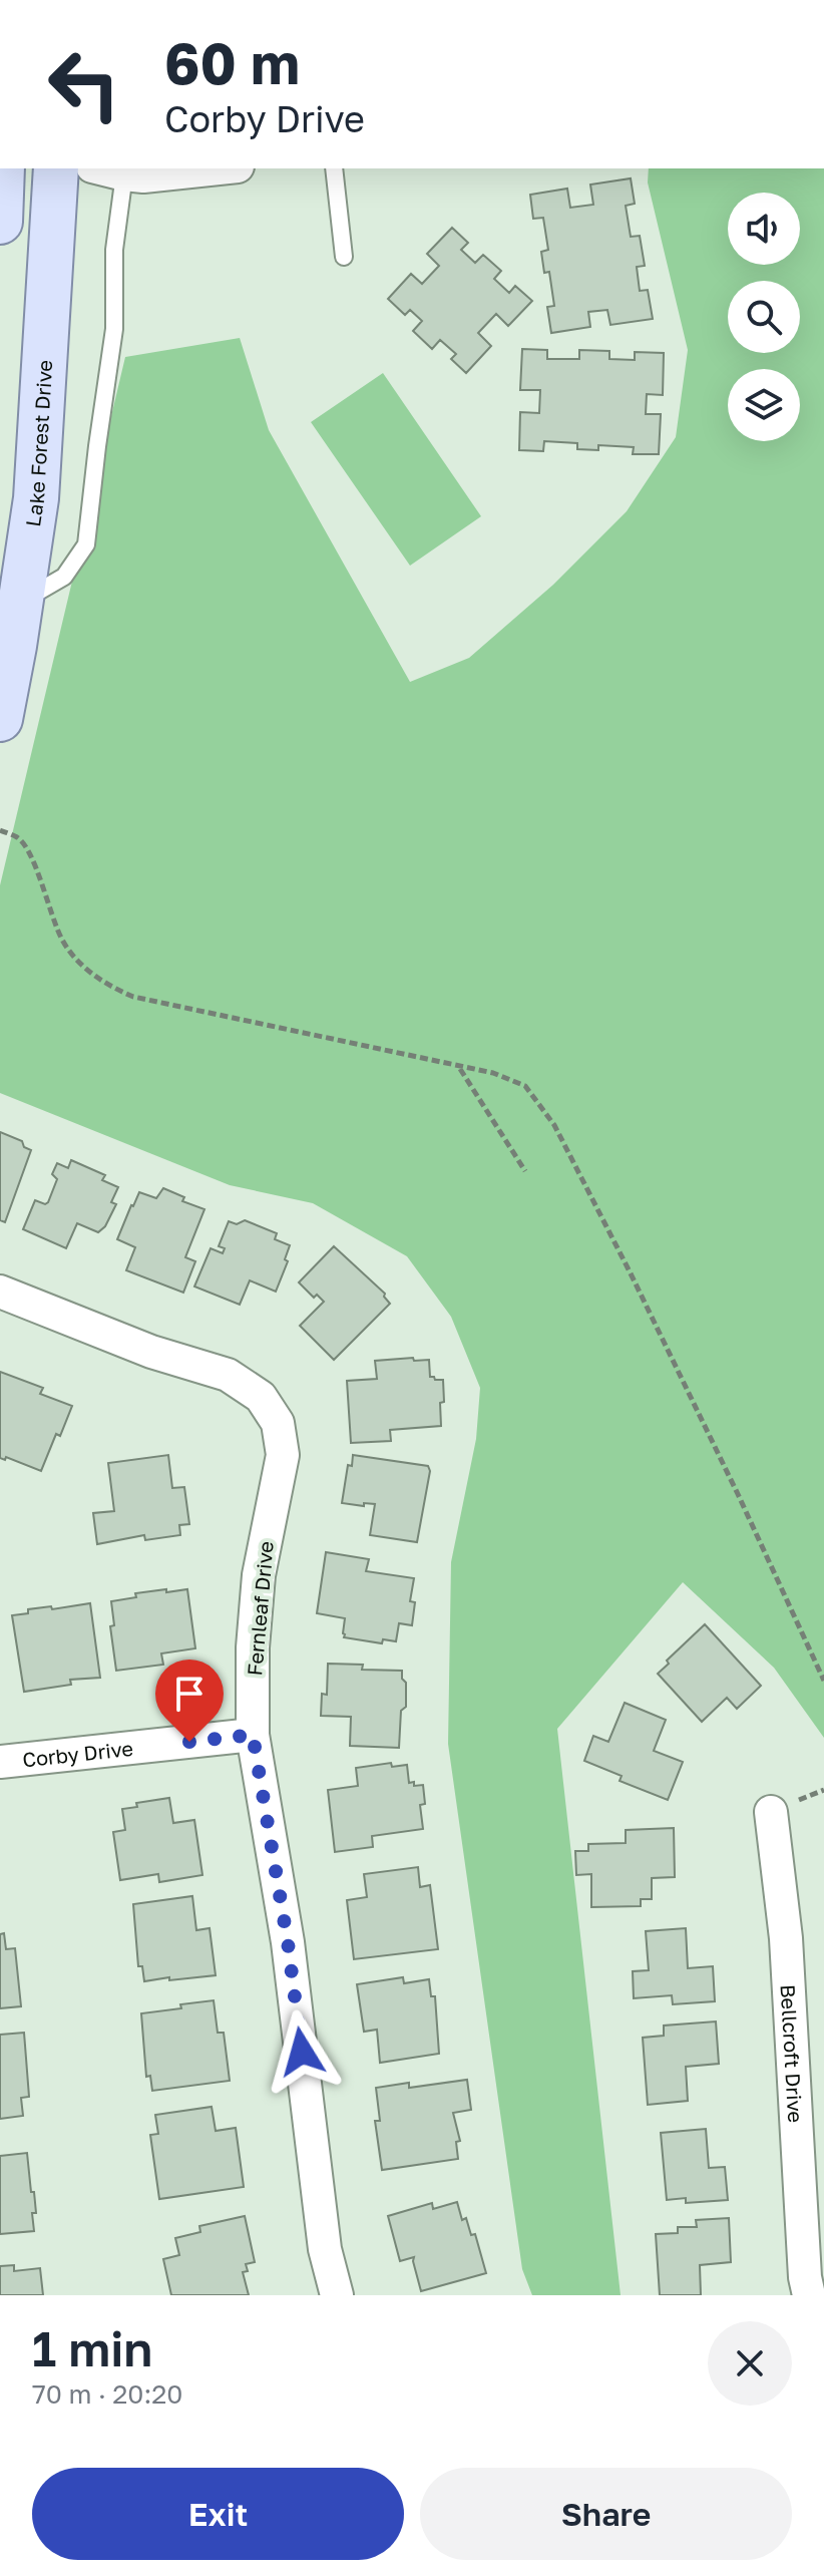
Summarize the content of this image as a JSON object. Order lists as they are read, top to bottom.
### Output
{
  "streets": {
    "main road": ["Lake Forest Drive"],
    "street": ["Fernleaf Drive", "Corby Drive", "Bellcroft Drive"]
  },
  "crossings": [
    ["Fernleaf Drive", "Corby Drive"]
  ],
  "page": {
    "turn": ["60 m", "Corby Drive"],
    "heading": ["1 min", "70 m · 20:20"],
    "buttons": ["Exit", "Share"]
  }
}
